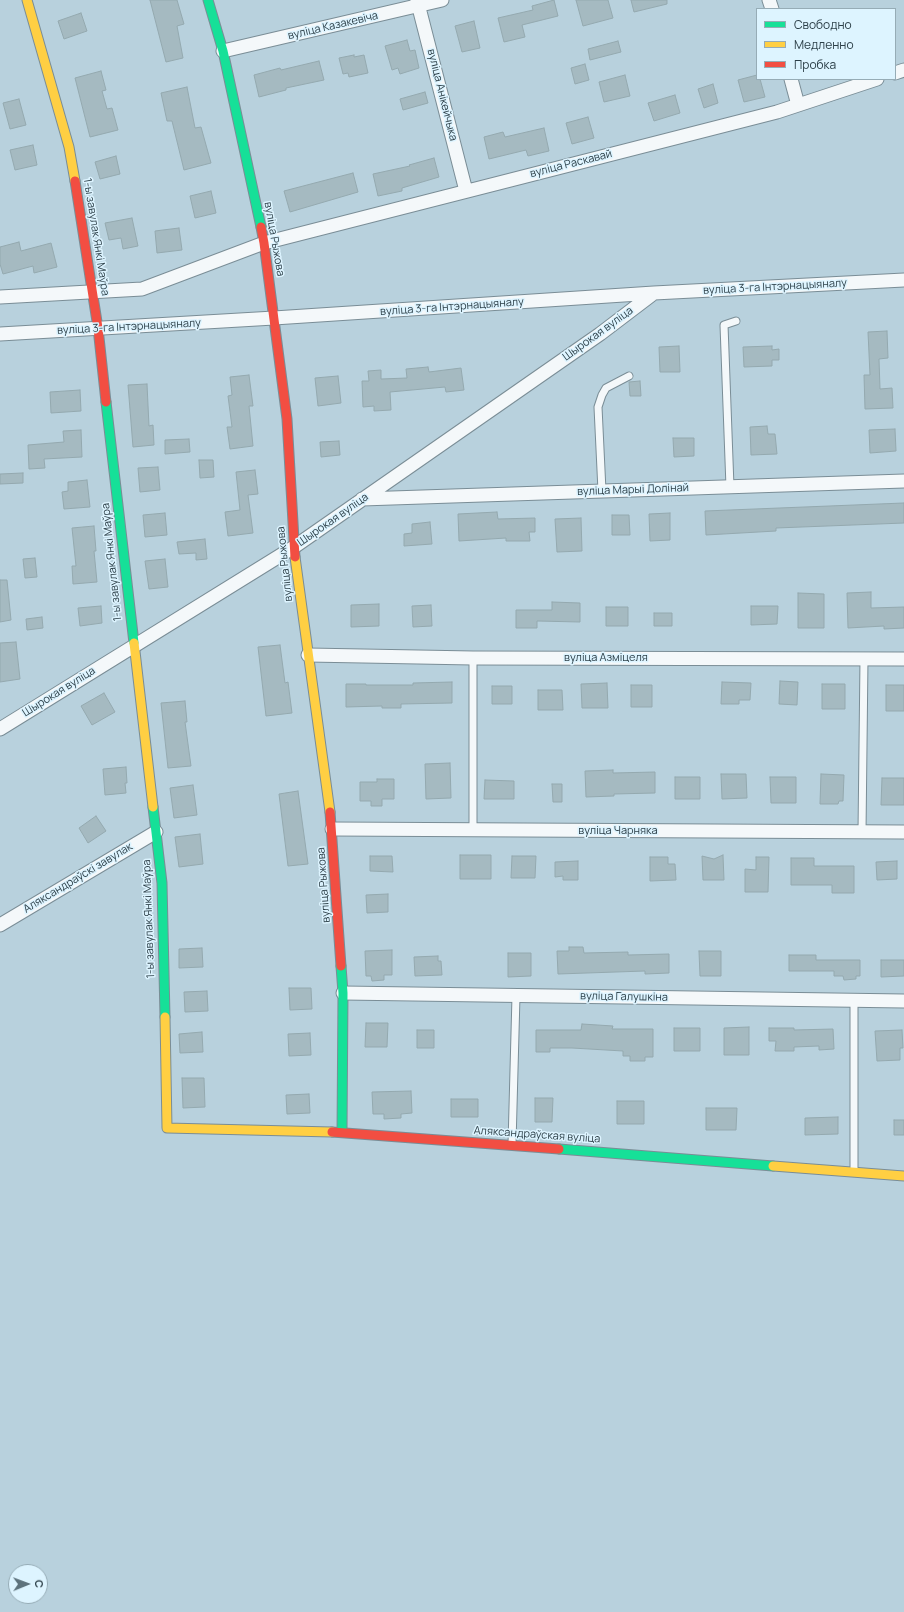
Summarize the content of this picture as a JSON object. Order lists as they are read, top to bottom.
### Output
{
  "streets": {
    "street": [
      "вуліца Казакевіча",
      "вуліца Анікейчыка",
      "вуліца Раскавай",
      "1-ы завулак Янкі Маўра",
      "вуліца Рыжова",
      "вуліца 3-га Інтэрнацыяналу",
      "Шырокая вуліца",
      "вуліца Марыі Долінай",
      "вуліца Азміцеля",
      "вуліца Чарняка",
      "Аляксандраўскі завулак",
      "вуліца Галушкіна",
      "Аляксандраўская вуліца"
    ]
  },
  "crossings": [
    ["вуліца Казакевіча", "вуліца Анікейчыка"],
    ["вуліца Казакевіча", "вуліца Рыжова"],
    ["вуліца Анікейчыка", "вуліца Раскавай"],
    ["вуліца Раскавай", "1-ы завулак Янкі Маўра"],
    ["вуліца Раскавай", "вуліца Рыжова"],
    ["1-ы завулак Янкі Маўра", "вуліца 3-га Інтэрнацыяналу"],
    ["1-ы завулак Янкі Маўра", "Шырокая вуліца"],
    ["1-ы завулак Янкі Маўра", "Аляксандраўскі завулак"],
    ["1-ы завулак Янкі Маўра", "Аляксандраўская вуліца"],
    ["вуліца Рыжова", "вуліца 3-га Інтэрнацыяналу"],
    ["вуліца Рыжова", "Шырокая вуліца"],
    ["вуліца Рыжова", "вуліца Азміцеля"],
    ["вуліца Рыжова", "вуліца Чарняка"],
    ["вуліца Рыжова", "вуліца Галушкіна"],
    ["вуліца Рыжова", "Аляксандраўская вуліца"],
    ["вуліца 3-га Інтэрнацыяналу", "Шырокая вуліца"],
    ["Шырокая вуліца", "вуліца Марыі Долінай"]
  ],
  "legend": ["Свободно", "Медленно", "Пробка"],
  "north": "right"
}
